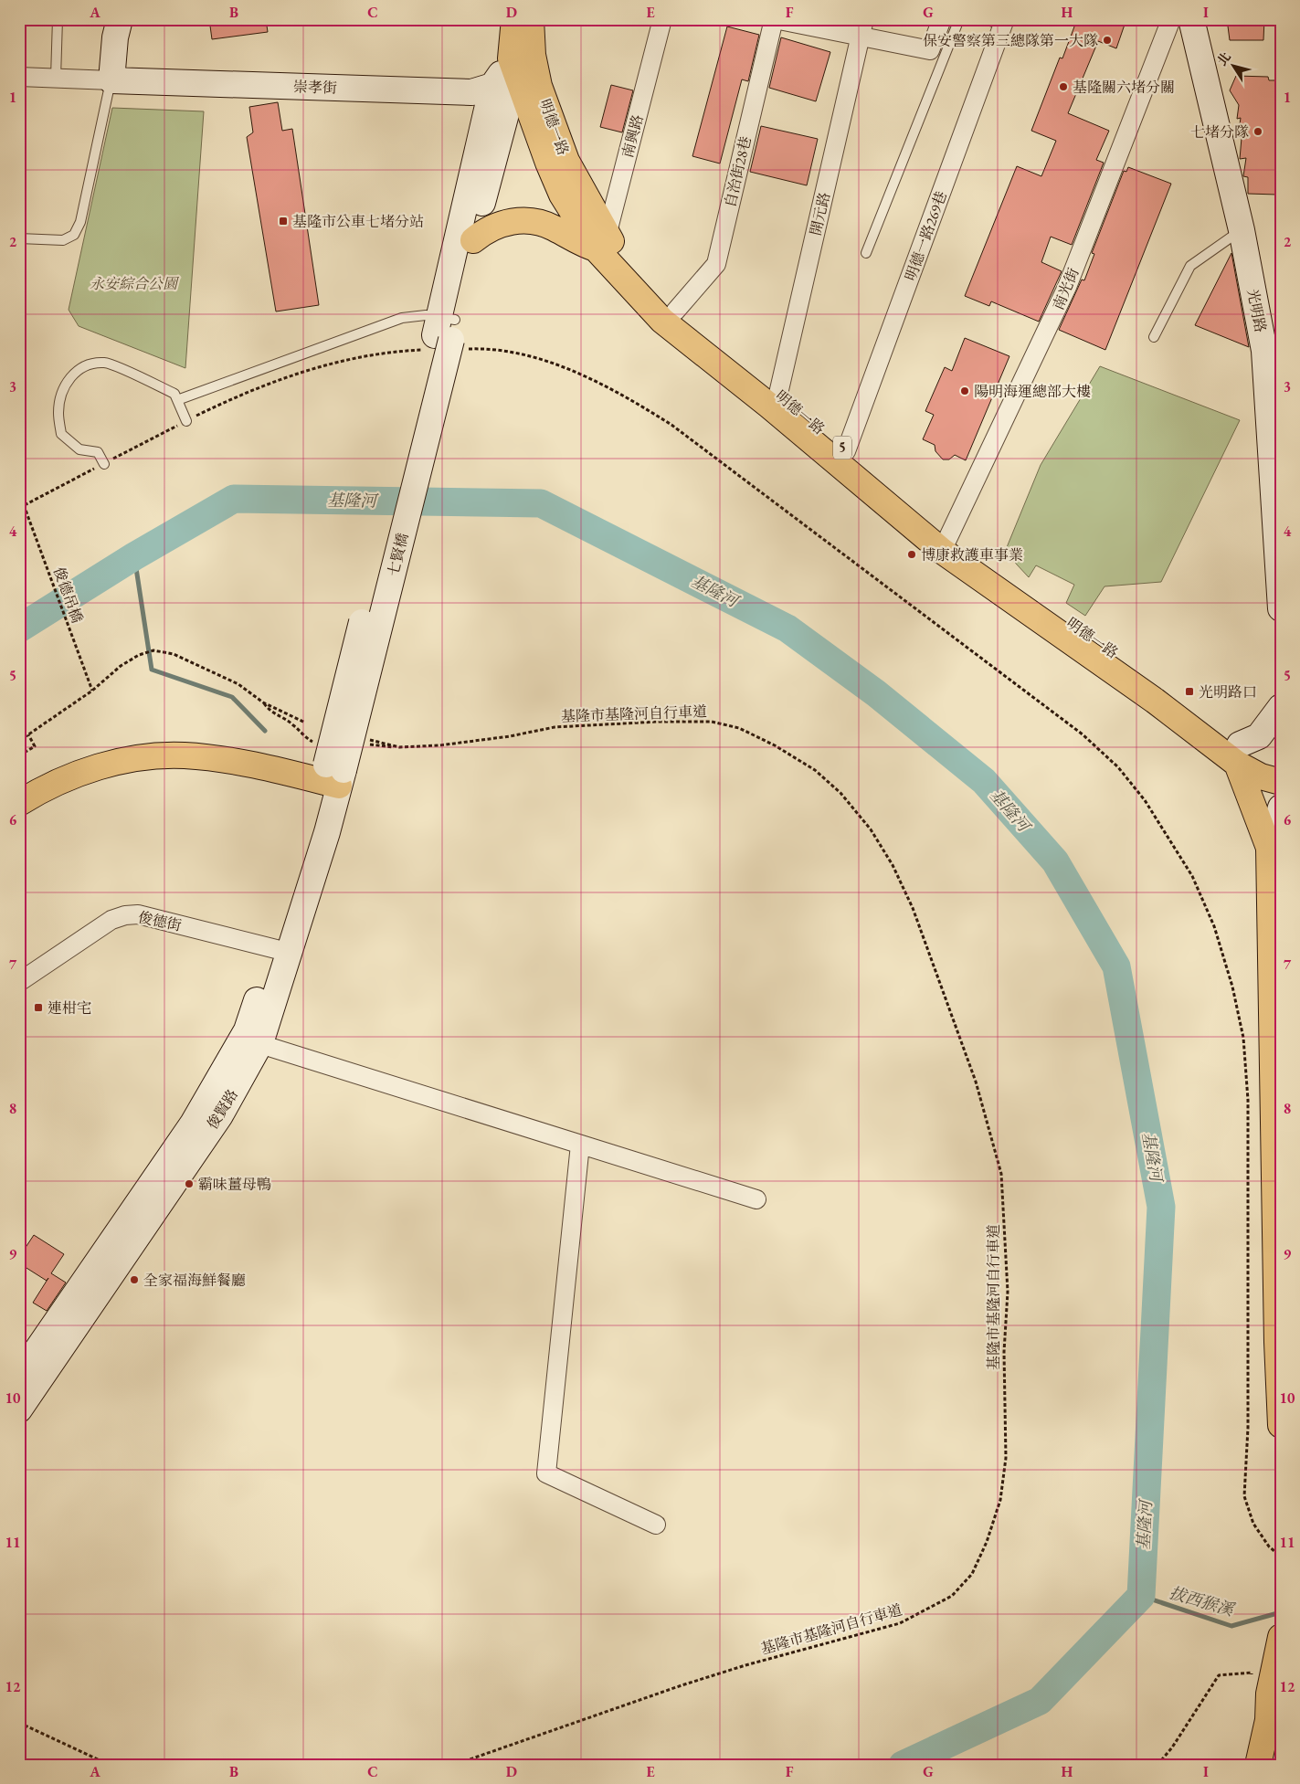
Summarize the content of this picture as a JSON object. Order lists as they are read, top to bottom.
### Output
{
  "streets": {
    "main road": ["明德一路", "5"],
    "street": [
      "崇孝街",
      "南興路",
      "自治街28巷",
      "開元路",
      "明德一路269巷",
      "南光街",
      "光明路",
      "七賢橋",
      "俊德街",
      "俊賢路"
    ],
    "path": ["俊德吊橋", "基隆市基隆河自行車道"]
  },
  "crossings": [
    ["明德一路", "南興路"],
    ["明德一路", "自治街28巷"],
    ["明德一路", "開元路"],
    ["明德一路", "明德一路269巷"],
    ["明德一路", "南光街"],
    ["明德一路", "5"],
    ["七賢橋", "基隆市基隆河自行車道"],
    ["七賢橋", "俊賢路"],
    ["俊德吊橋", "基隆市基隆河自行車道"],
    ["基隆市基隆河自行車道", "俊賢路"],
    ["俊德街", "俊賢路"]
  ],
  "water": ["基隆河", "拔西猴溪"],
  "parks": ["永安綜合公園"],
  "places": {
    "other": [
      "保安警察第三總隊第一大隊",
      "基隆關六堵分關",
      "七堵分隊",
      "陽明海運總部大樓",
      "博康救護車事業",
      "霸味薑母鴨",
      "全家福海鮮餐廳"
    ],
    "transit": ["基隆市公車七堵分站", "光明路口", "連柑宅"]
  },
  "north": "top left",
  "grid": {
    "columns": [
      "A",
      "B",
      "C",
      "D",
      "E",
      "F",
      "G",
      "H",
      "I"
    ],
    "rows": [
      "1",
      "2",
      "3",
      "4",
      "5",
      "6",
      "7",
      "8",
      "9",
      "10",
      "11",
      "12"
    ]
  }
}
